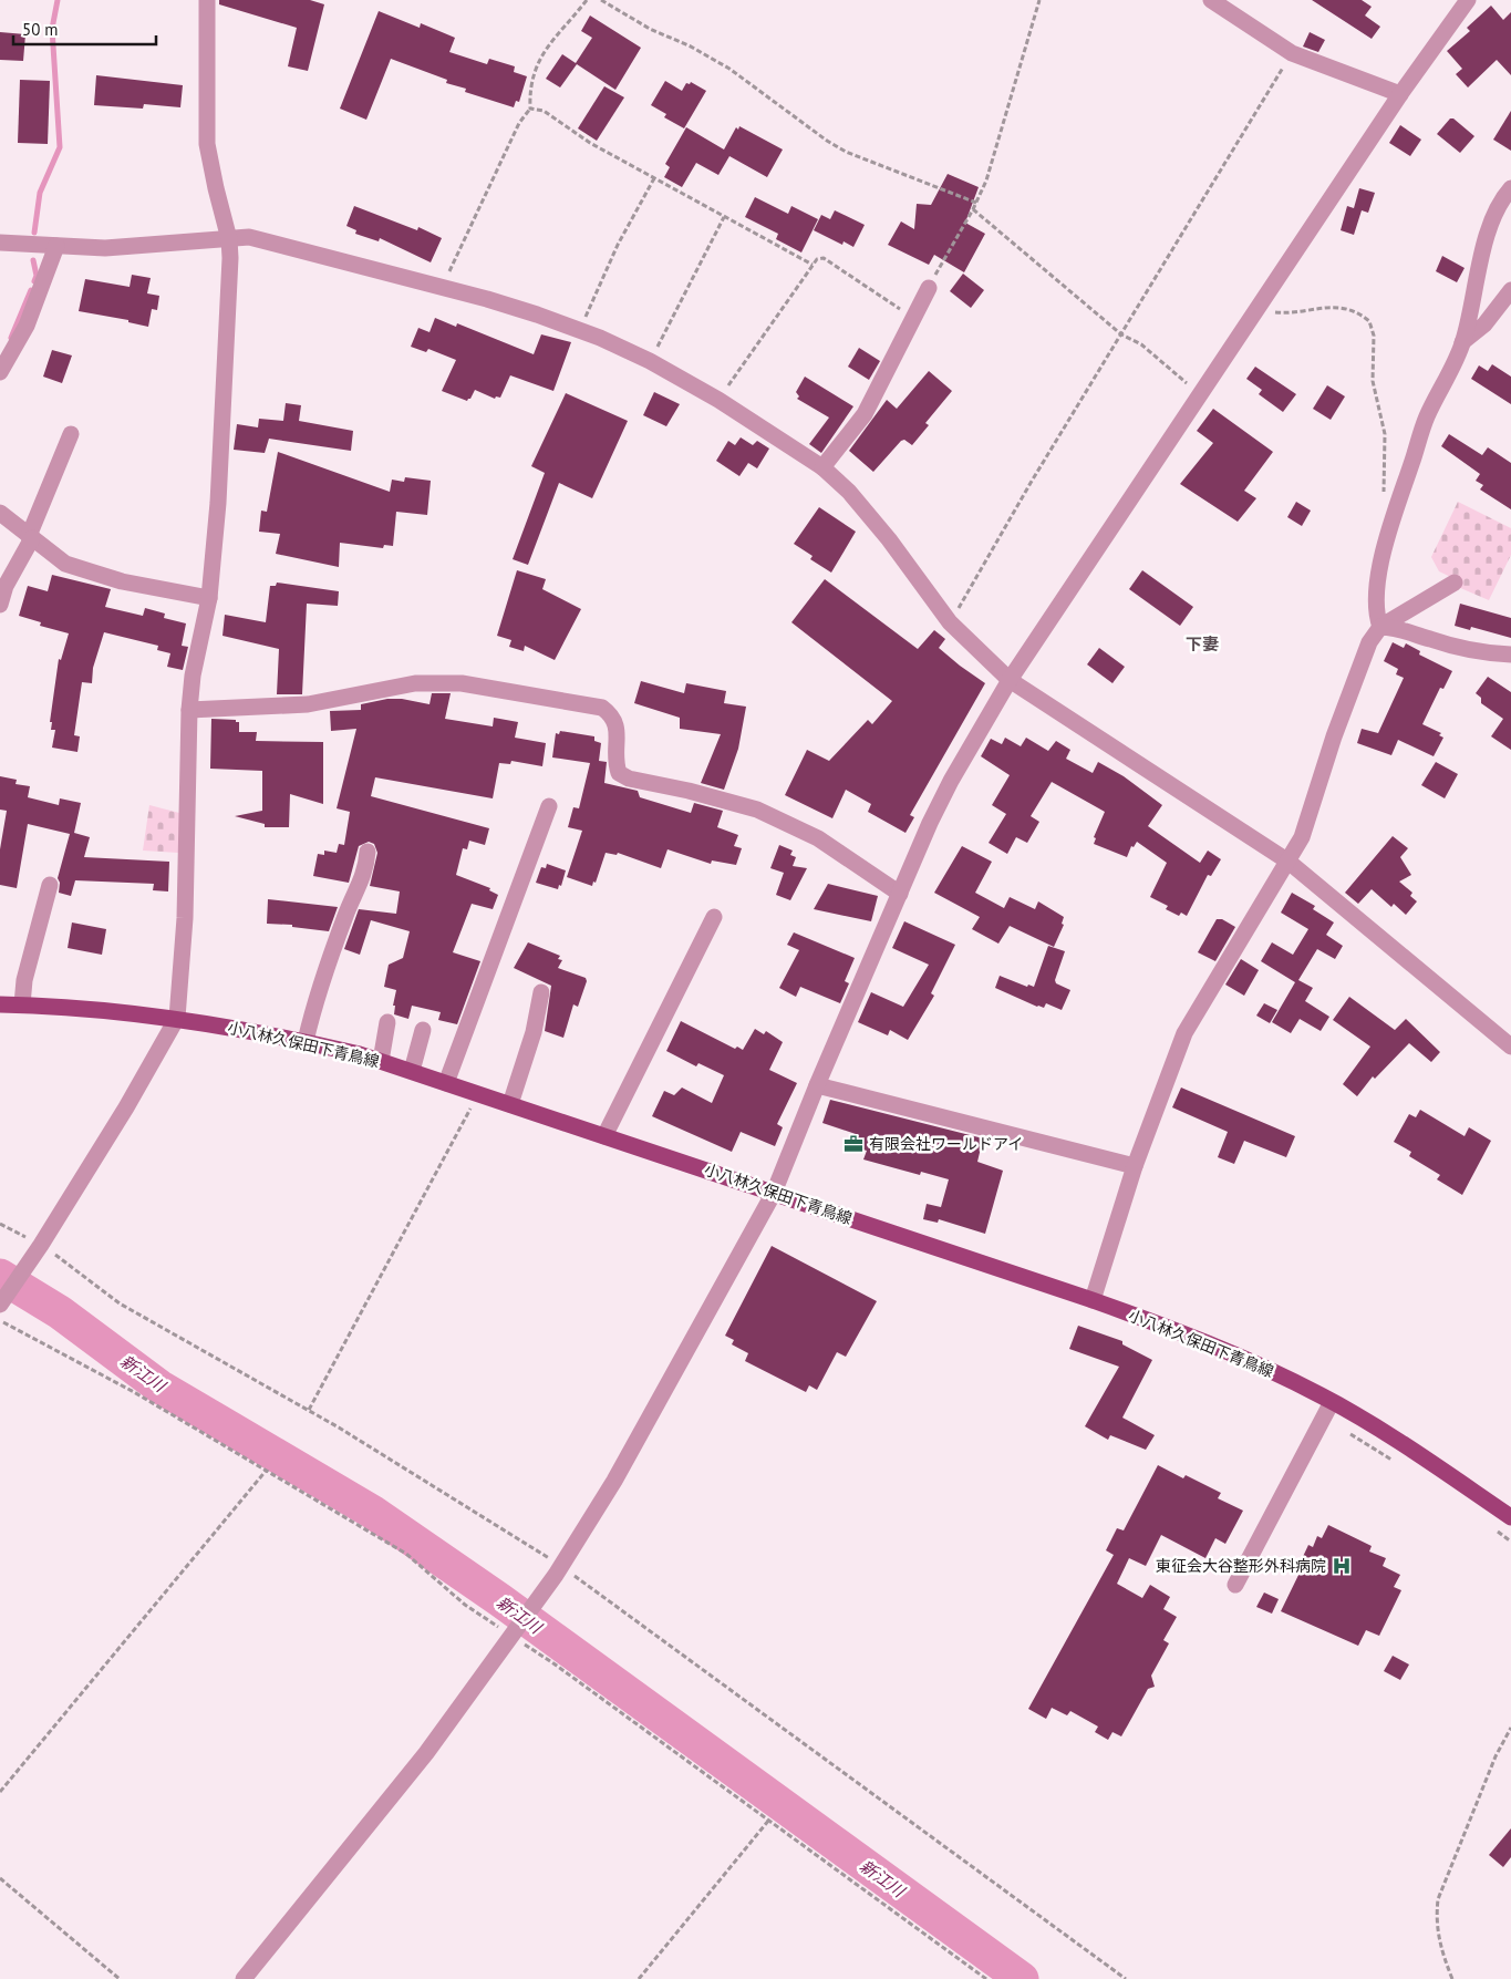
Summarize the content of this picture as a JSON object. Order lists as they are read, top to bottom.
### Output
{
  "streets": {
    "main road": ["小八林久保田下青鳥線"]
  },
  "districts": ["下妻"],
  "water": ["新江川"],
  "places": {
    "office": ["有限会社ワールドアイ"],
    "hospital": ["東征会大谷整形外科病院"]
  },
  "scale_bar": "50 m"
}
